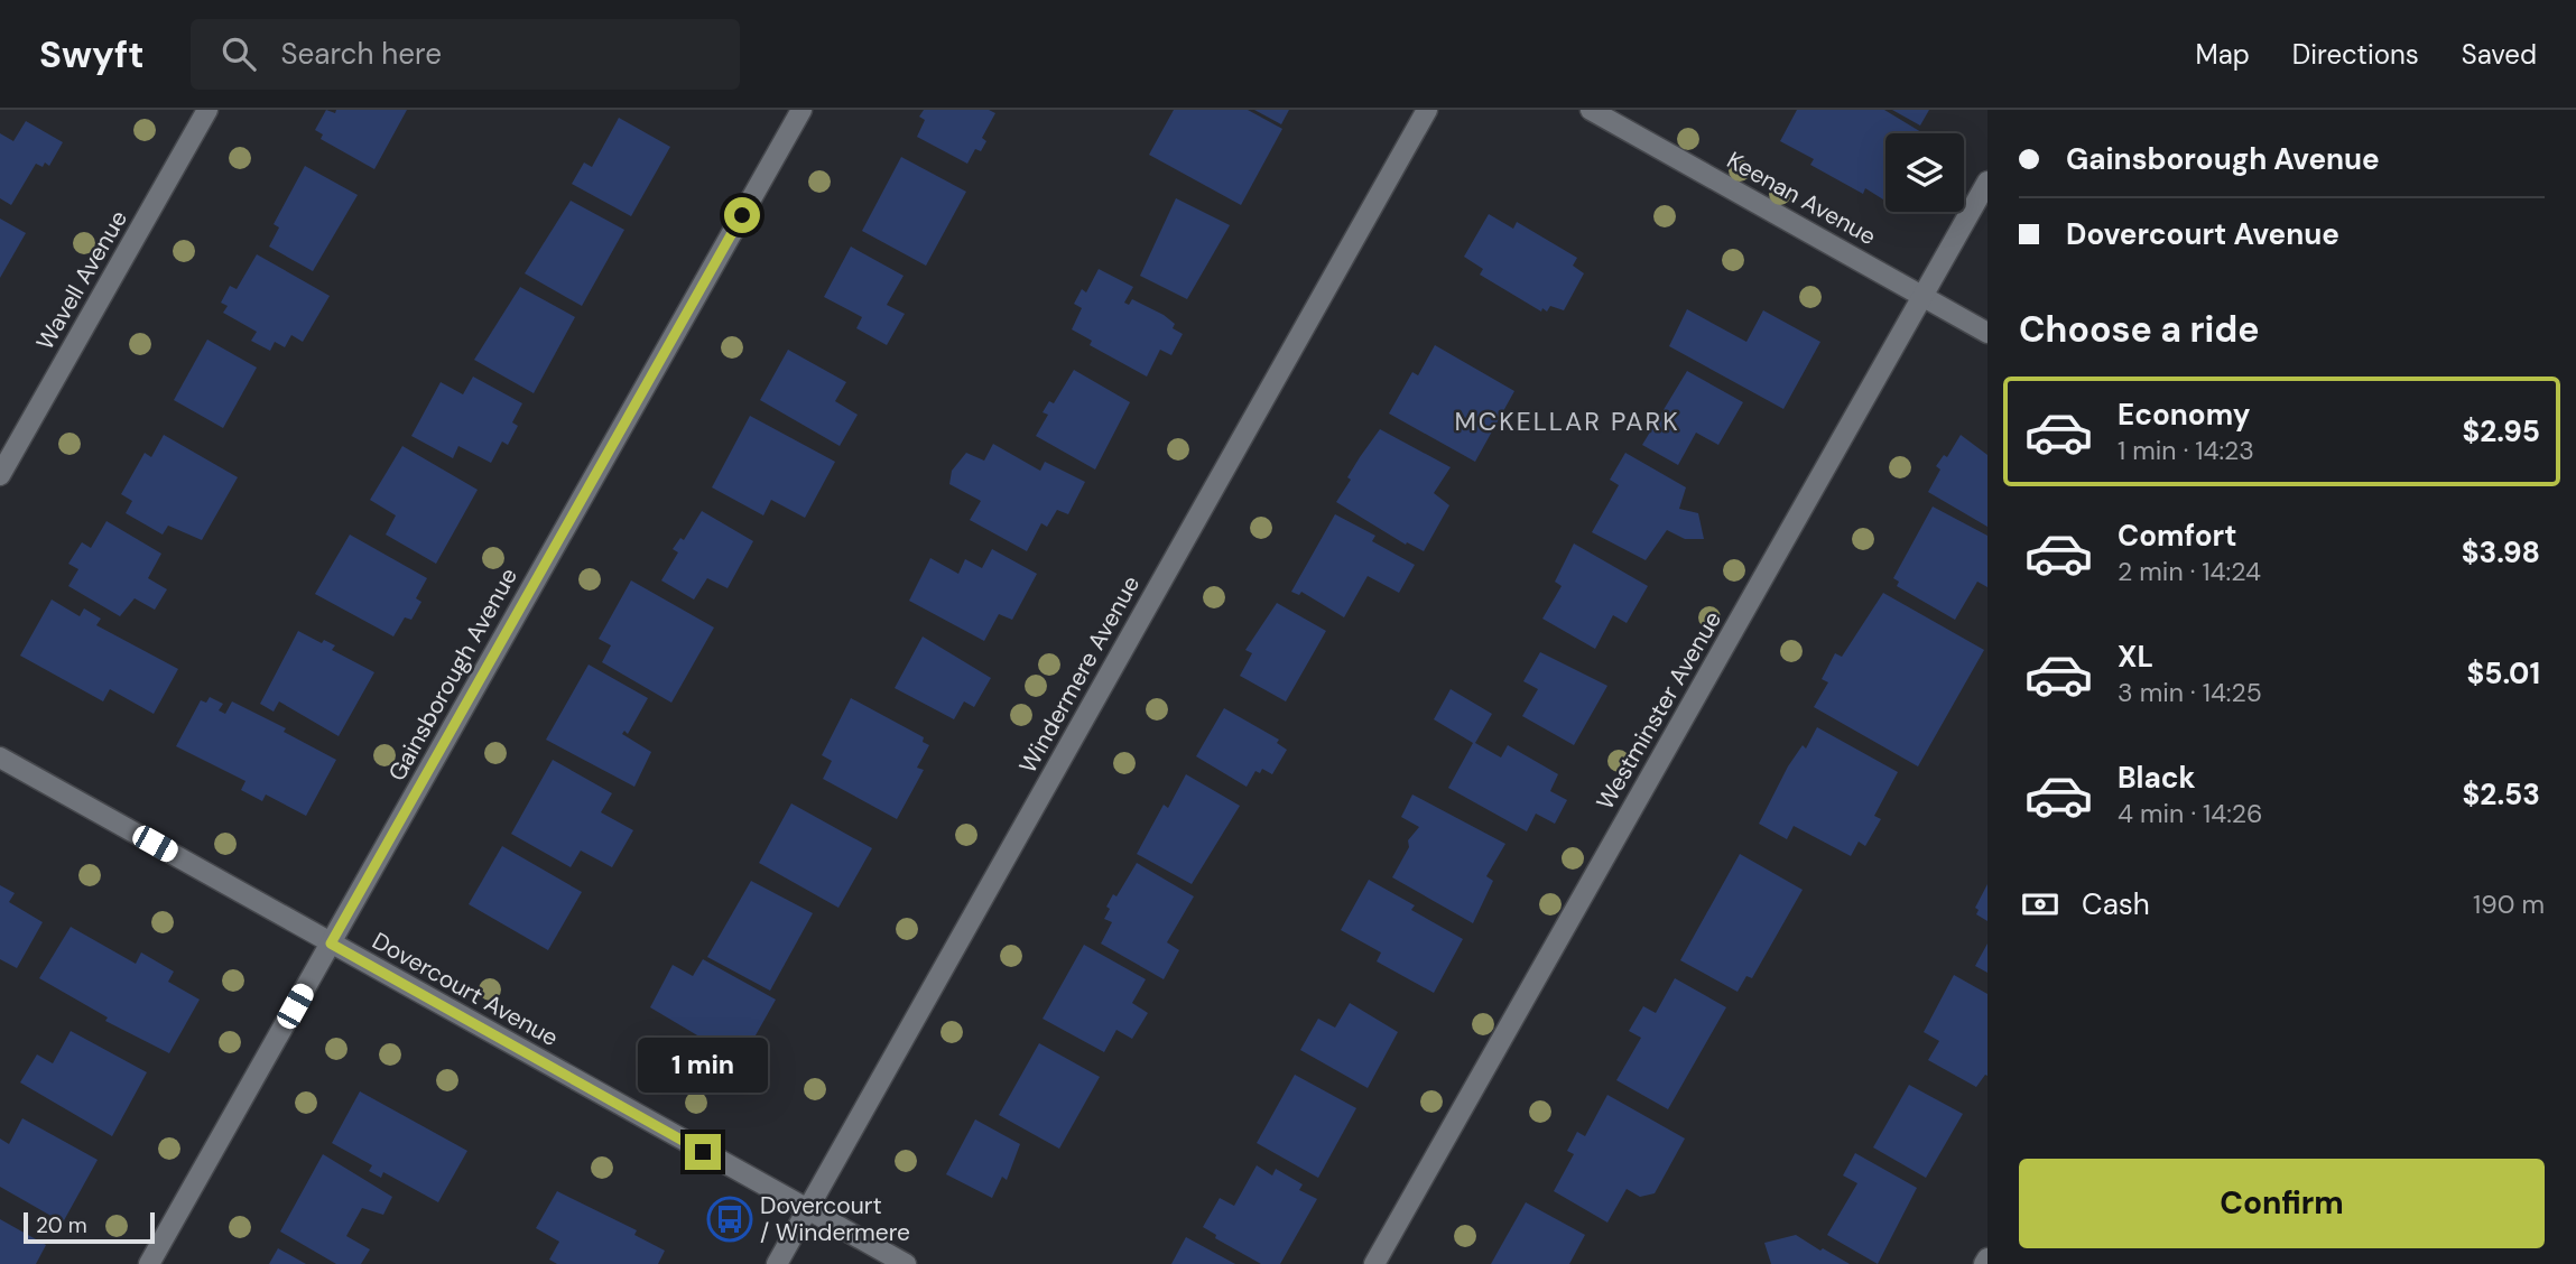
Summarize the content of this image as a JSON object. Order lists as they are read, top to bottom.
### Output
{
  "streets": {
    "street": [
      "Keenan Avenue",
      "Wavell Avenue",
      "Gainsborough Avenue",
      "Windermere Avenue",
      "Westminster Avenue",
      "Dovercourt Avenue"
    ]
  },
  "crossings": [
    ["Keenan Avenue", "Westminster Avenue"],
    ["Gainsborough Avenue", "Dovercourt Avenue"],
    ["Windermere Avenue", "Dovercourt Avenue"]
  ],
  "districts": ["MCKELLAR PARK"],
  "places": {
    "bus stop": ["Dovercourt / Windermere"]
  },
  "scale_bar": "20 m",
  "page": {
    "header": "Swyft",
    "search": "Search here",
    "nav": ["Map", "Directions", "Saved"],
    "banner": ["Gainsborough Avenue", "Dovercourt Avenue"],
    "heading": "Choose a ride",
    "list": [
      {
        "name": "Economy",
        "note": "1 min · 14:23",
        "value": "$2.95"
      },
      {
        "name": "Comfort",
        "note": "2 min · 14:24",
        "value": "$3.98"
      },
      {
        "name": "XL",
        "note": "3 min · 14:25",
        "value": "$5.01"
      },
      {
        "name": "Black",
        "note": "4 min · 14:26",
        "value": "$2.53"
      }
    ],
    "pay": ["Cash", "190 m"],
    "bubble": "1 min",
    "buttons": "Confirm",
    "scale": "20 m"
  }
}
